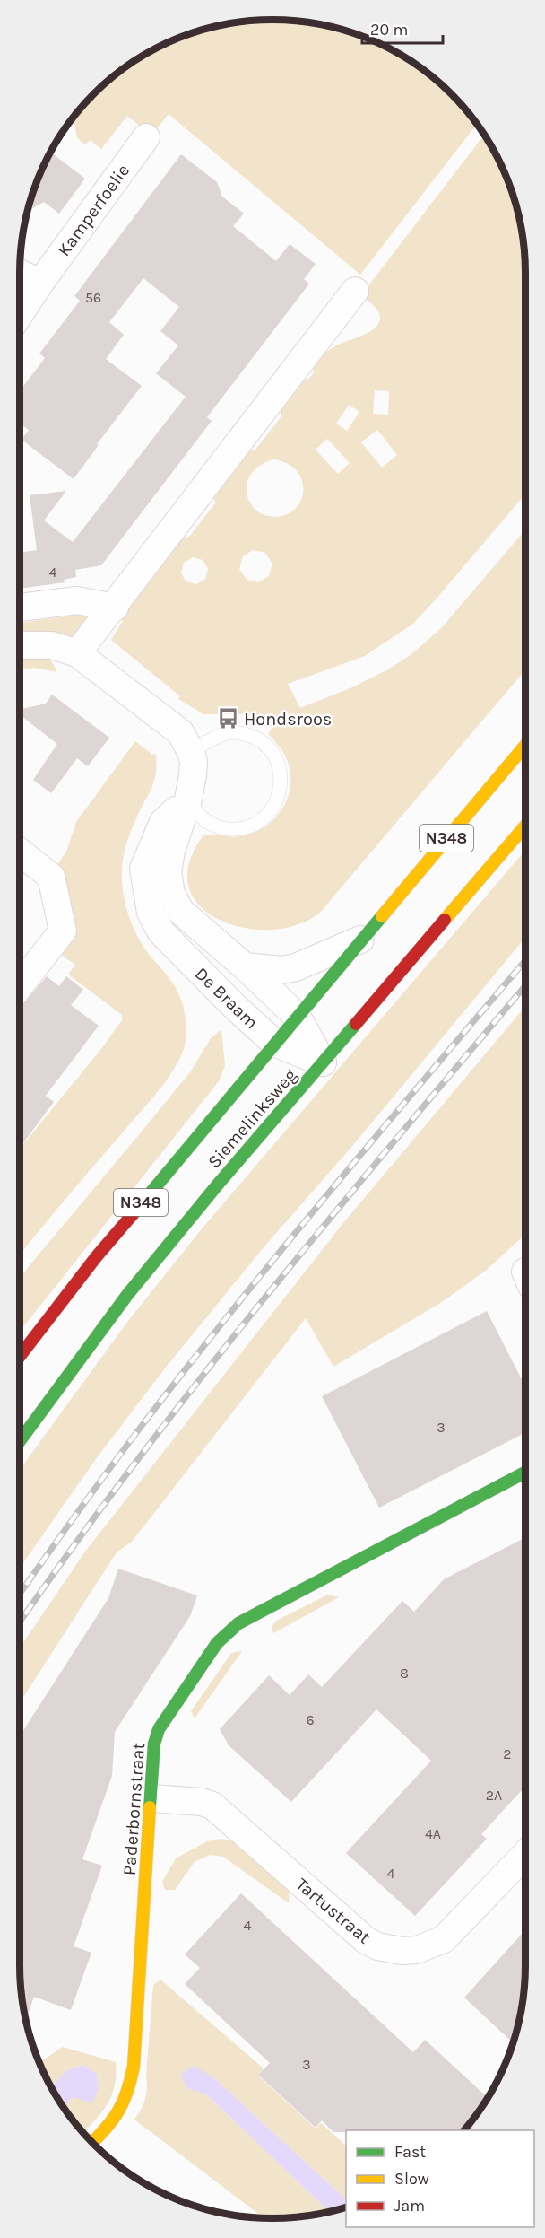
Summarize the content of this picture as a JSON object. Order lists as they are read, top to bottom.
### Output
{
  "streets": {
    "main road": ["N348", "Siemelinksweg", "Paderbornstraat"],
    "street": ["Kamperfoelie", "De Braam", "Tartustraat"]
  },
  "crossings": [
    ["De Braam", "Siemelinksweg"],
    ["Paderbornstraat", "Tartustraat"]
  ],
  "places": {
    "bus stop": ["Hondsroos"]
  },
  "house_numbers": [
    "56",
    "4",
    "3",
    "8",
    "6",
    "2",
    "2A",
    "4A",
    "4",
    "4",
    "3"
  ],
  "legend": ["Fast", "Slow", "Jam"],
  "scale_bar": "20 m"
}
